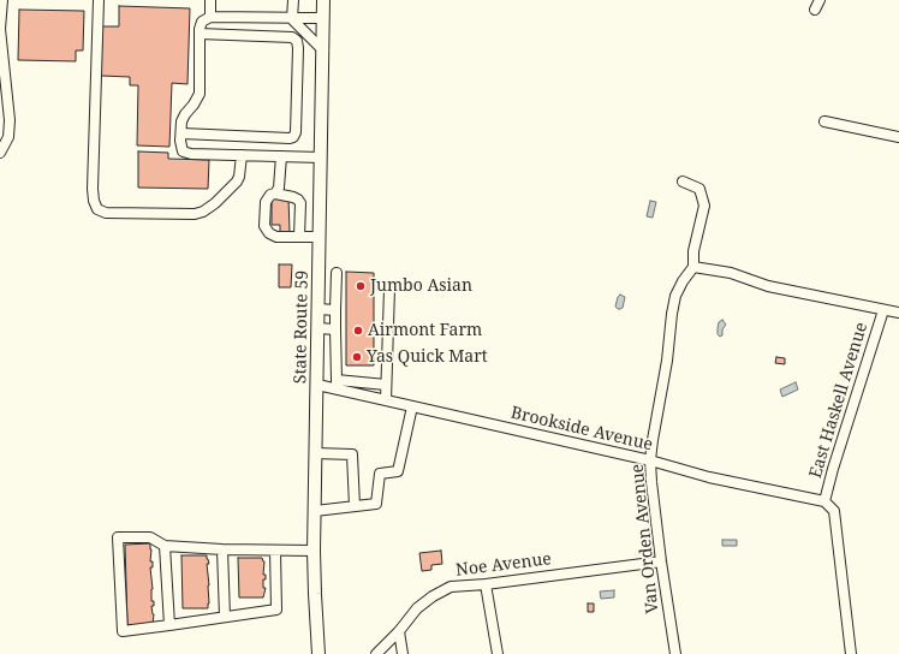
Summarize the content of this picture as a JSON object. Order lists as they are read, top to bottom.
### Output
{
  "streets": {
    "main road": ["State Route 59"],
    "street": [
      "East Haskell Avenue",
      "Brookside Avenue",
      "Van Orden Avenue",
      "Noe Avenue"
    ]
  },
  "crossings": [
    ["State Route 59", "Brookside Avenue"],
    ["East Haskell Avenue", "Brookside Avenue"],
    ["Brookside Avenue", "Van Orden Avenue"],
    ["Van Orden Avenue", "Noe Avenue"]
  ],
  "places": ["Jumbo Asian", "Airmont Farm", "Yas Quick Mart"]
}
